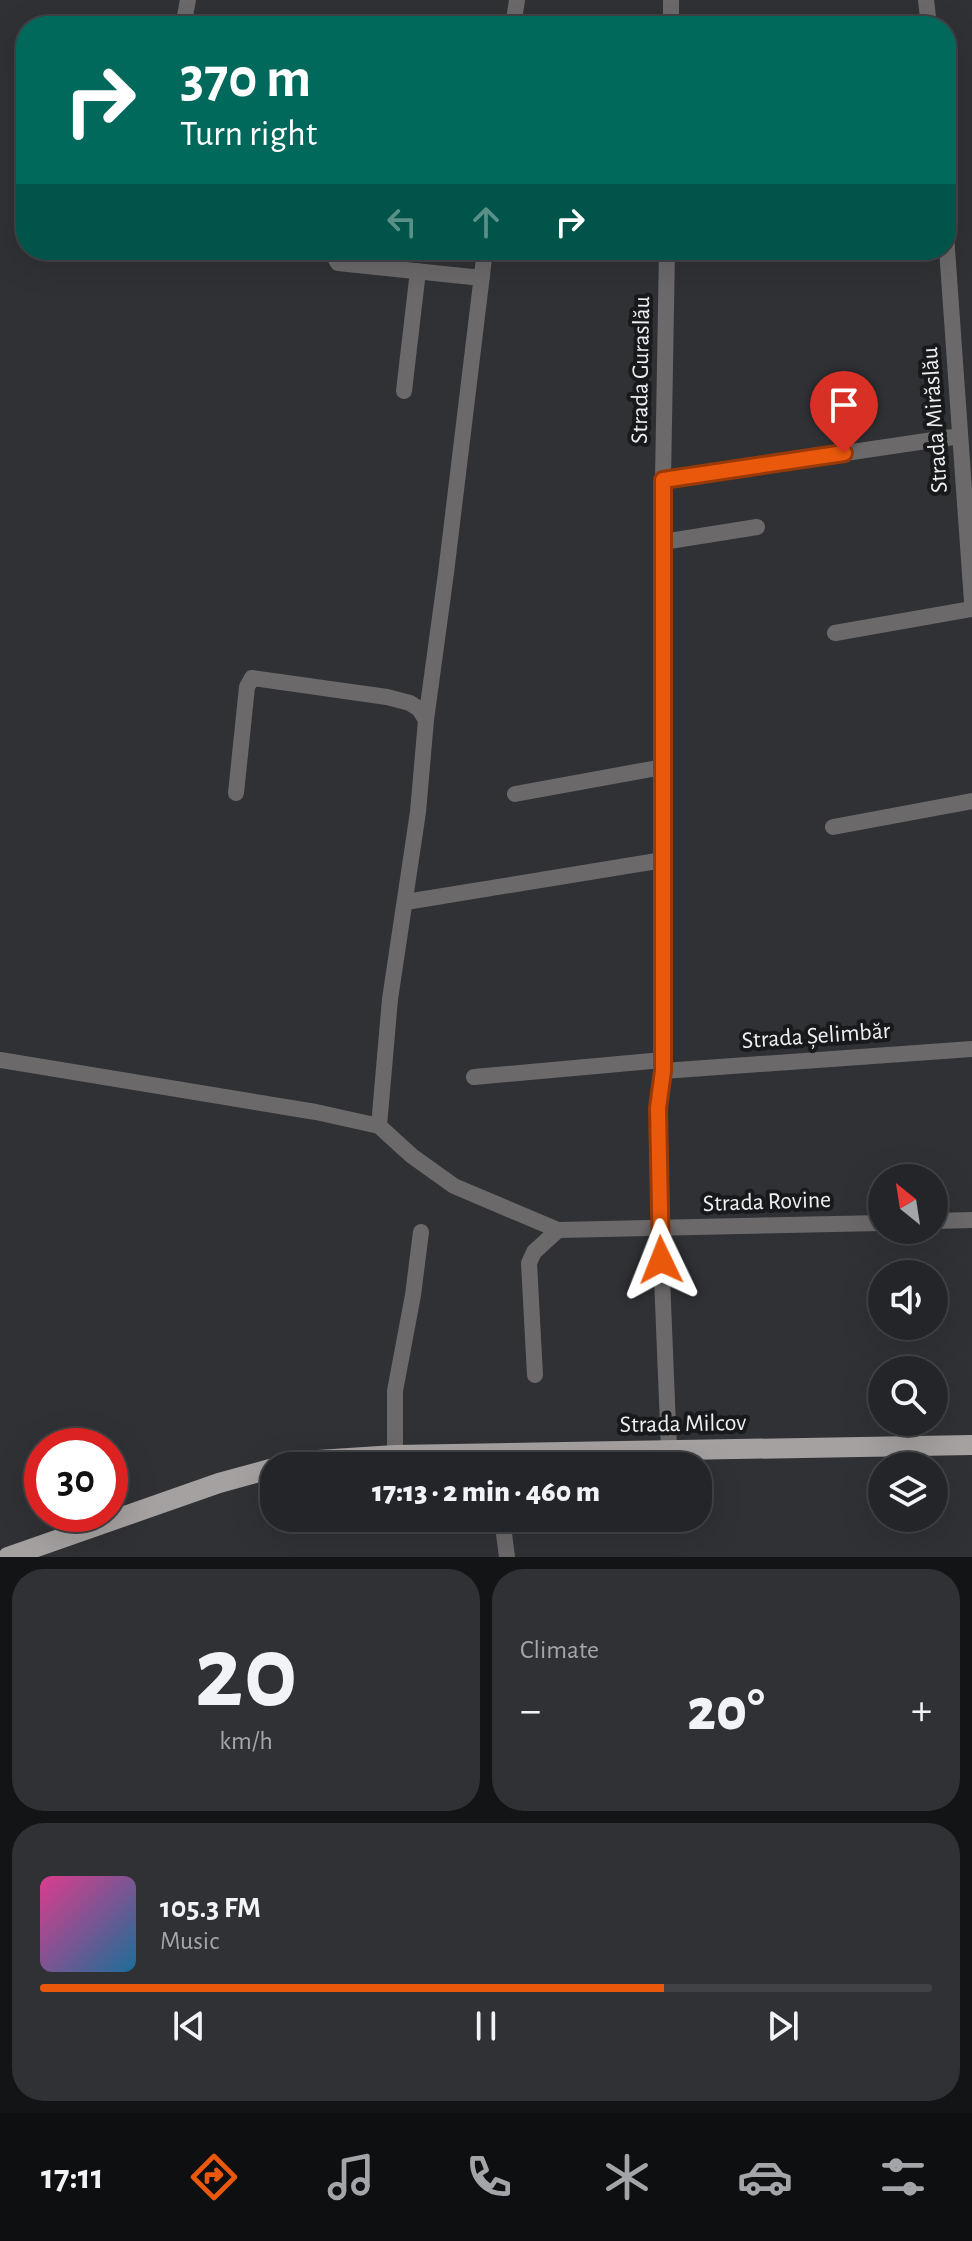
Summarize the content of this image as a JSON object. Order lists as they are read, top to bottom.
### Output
{
  "streets": {
    "main road": ["Strada Milcov"],
    "street": [
      "Strada Guraslău",
      "Strada Mirăslău",
      "Strada Șelimbăr",
      "Strada Rovine"
    ]
  },
  "crossings": [
    ["Strada Guraslău", "Strada Șelimbăr"],
    ["Strada Guraslău", "Strada Rovine"],
    ["Strada Guraslău", "Strada Milcov"]
  ],
  "north": "top left",
  "page": {
    "turn": ["370 m", "Turn right"],
    "limit": "30",
    "trip": "17:13 · 2 min · 460 m",
    "tile": [
      ["20", "km/h"],
      "Climate"
    ],
    "heat": ["−", "20°", "+"],
    "song": ["105.3 FM", "Music"],
    "tabs": "17:11"
  }
}
